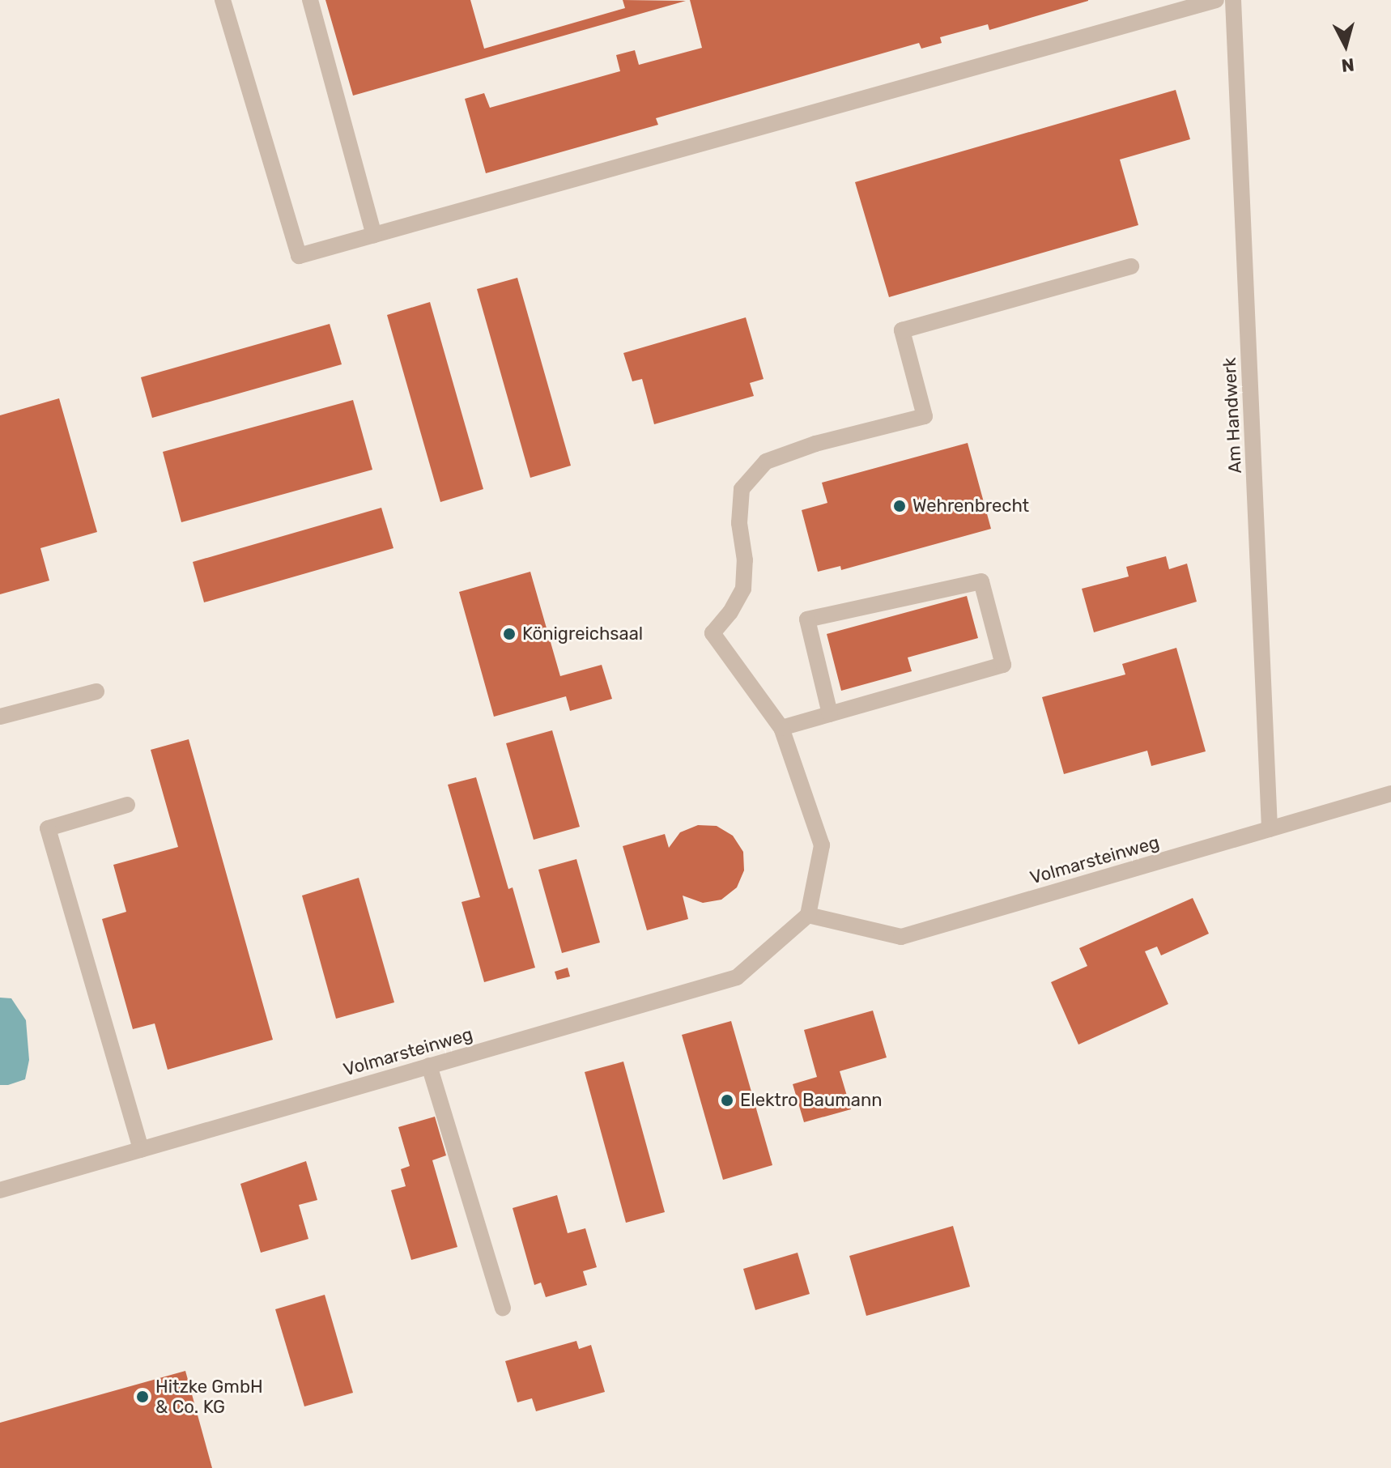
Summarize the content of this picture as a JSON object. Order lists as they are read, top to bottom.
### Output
{
  "streets": {
    "street": ["Am Handwerk", "Volmarsteinweg"]
  },
  "crossings": [
    ["Am Handwerk", "Volmarsteinweg"]
  ],
  "places": [
    "Wehrenbrecht",
    "Königreichsaal",
    "Elektro Baumann",
    "Hitzke GmbH & Co. KG"
  ],
  "north": "bottom"
}
